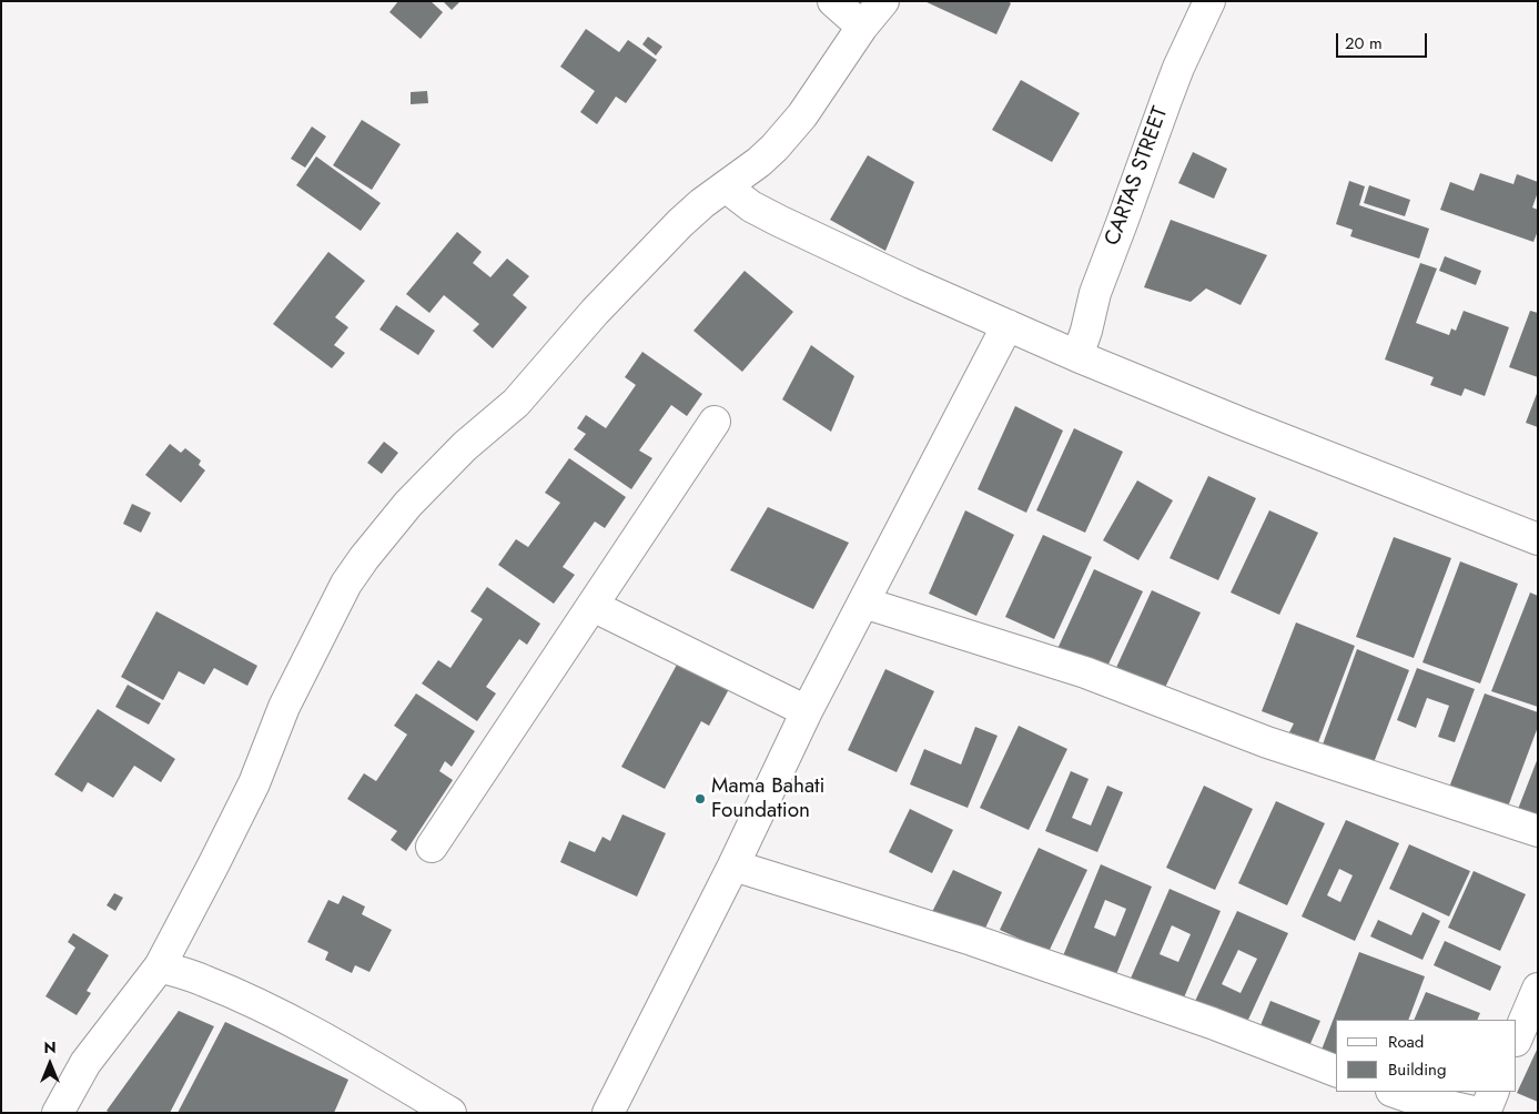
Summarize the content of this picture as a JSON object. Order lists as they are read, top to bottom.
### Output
{
  "streets": {
    "street": ["CARTAS STREET"]
  },
  "places": ["Mama Bahati Foundation"],
  "legend": ["Road", "Building"],
  "scale_bar": "20 m",
  "north": "top"
}
